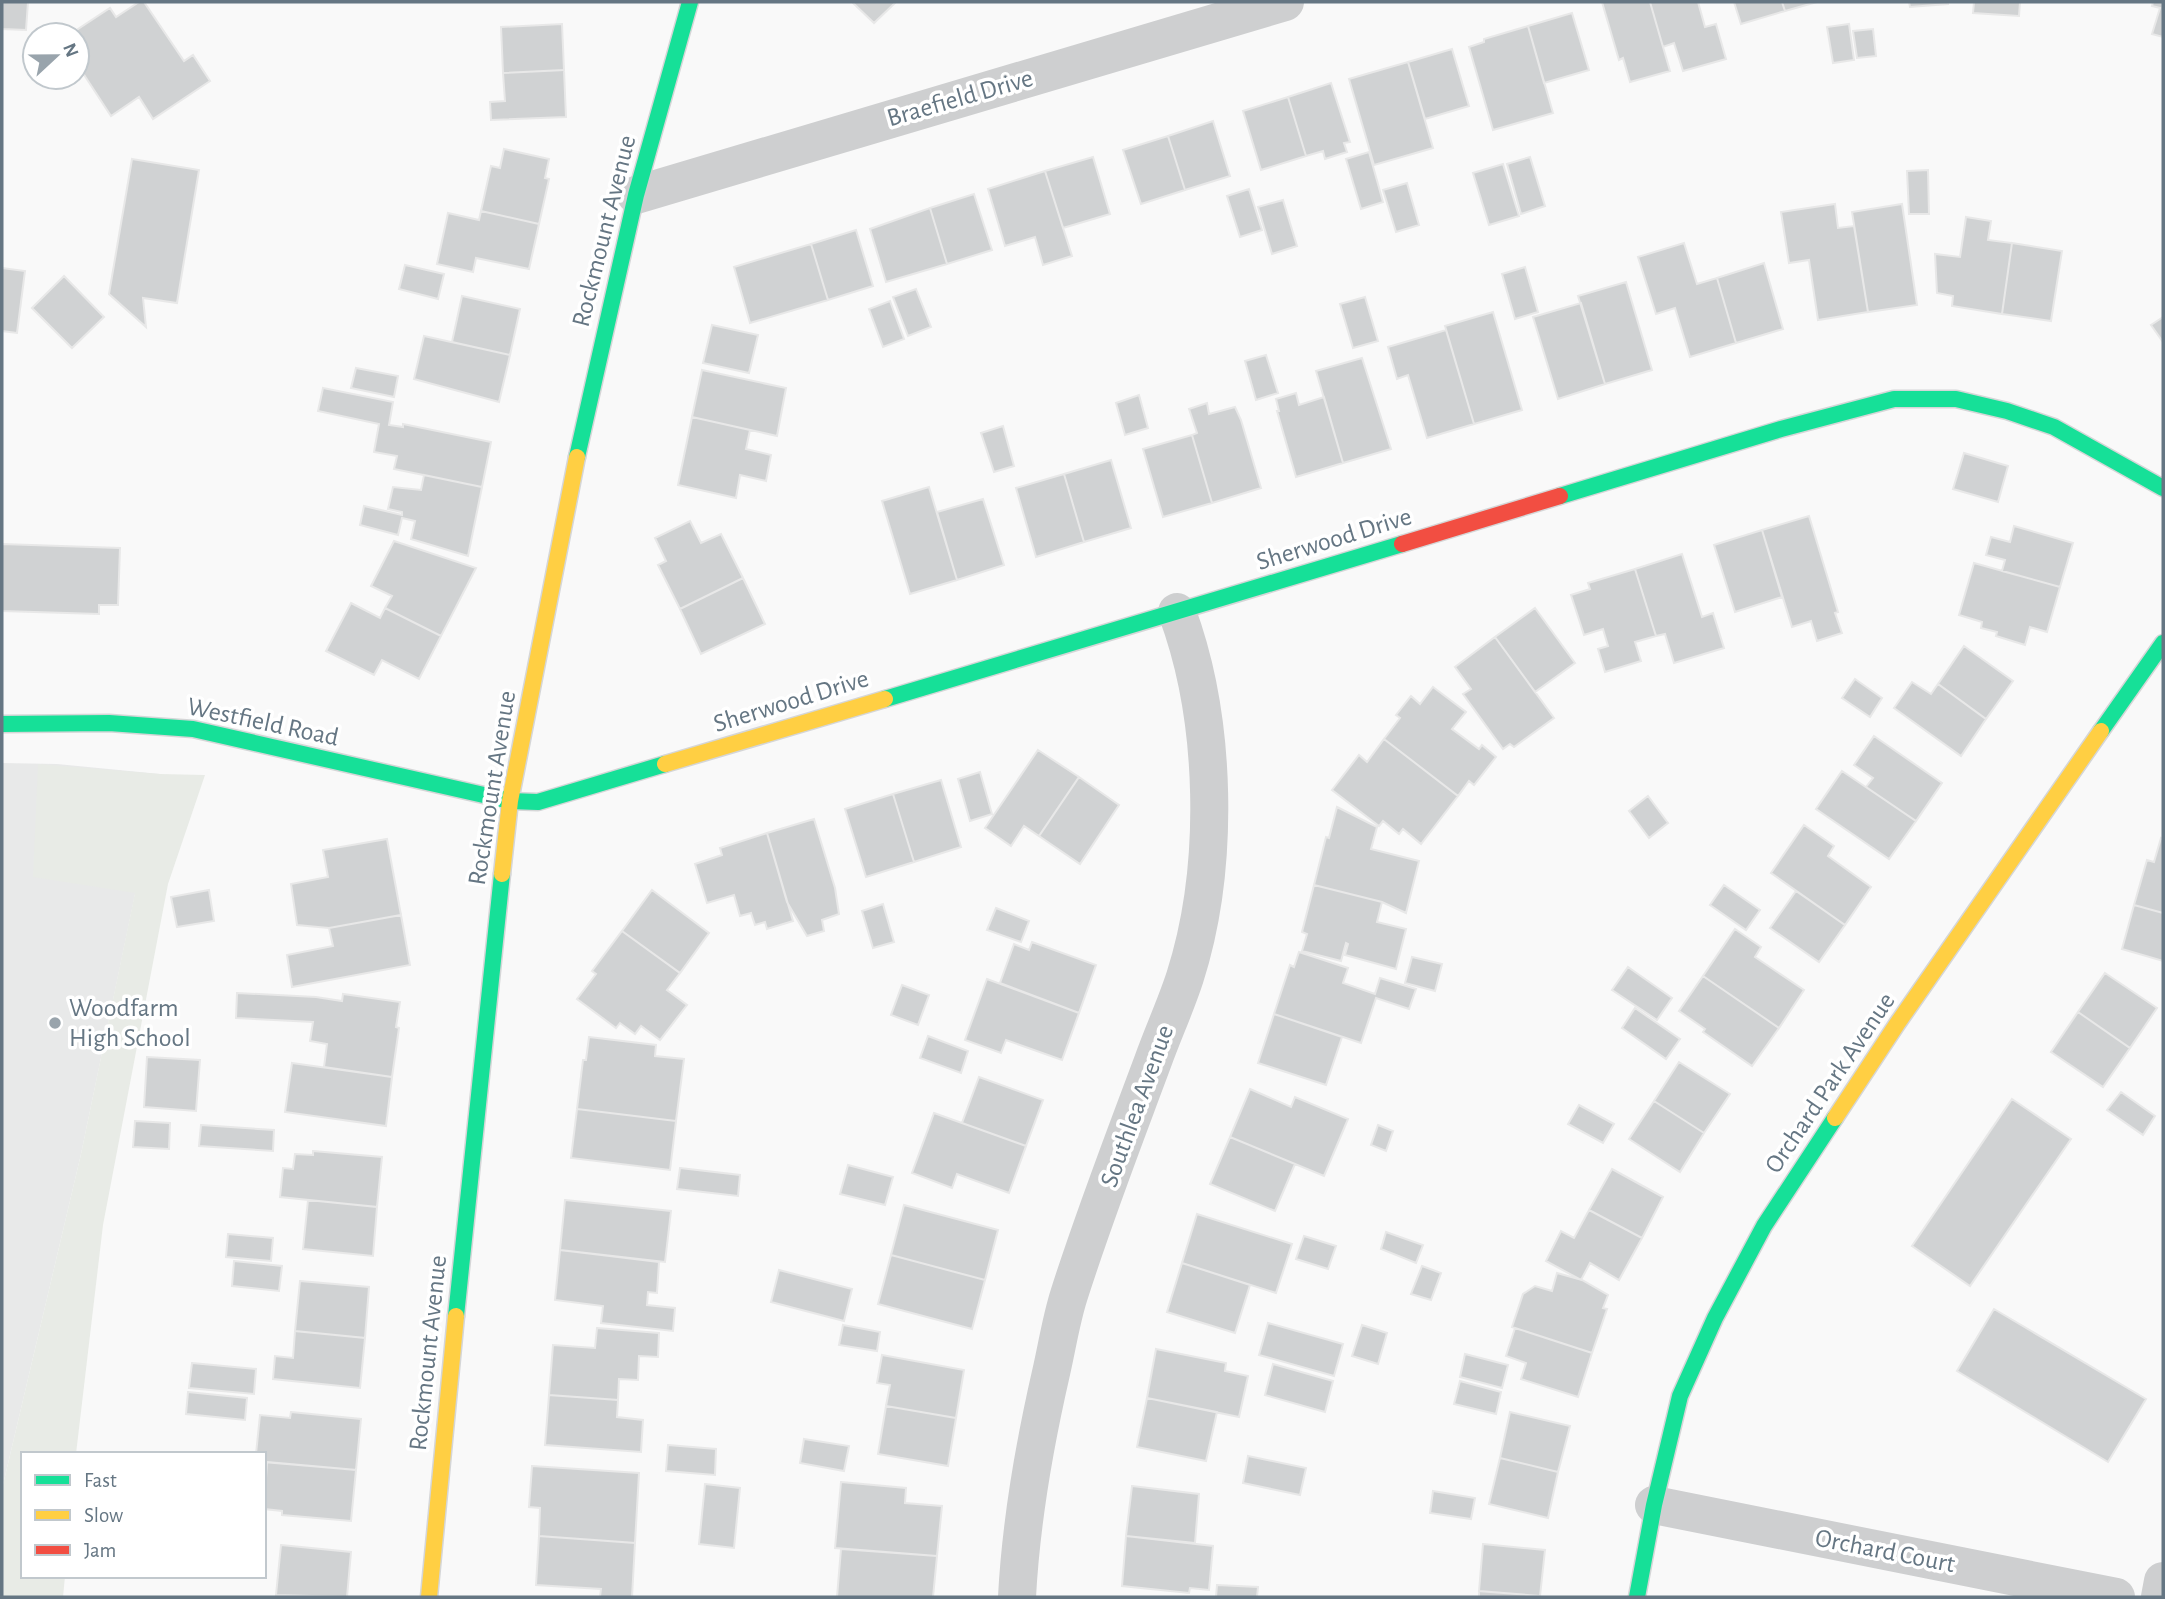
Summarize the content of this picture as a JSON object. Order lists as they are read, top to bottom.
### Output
{
  "streets": {
    "street": [
      "Braefield Drive",
      "Rockmount Avenue",
      "Sherwood Drive",
      "Westfield Road",
      "Orchard Park Avenue",
      "Southlea Avenue",
      "Orchard Court"
    ]
  },
  "crossings": [
    ["Braefield Drive", "Rockmount Avenue"],
    ["Rockmount Avenue", "Sherwood Drive"],
    ["Rockmount Avenue", "Westfield Road"],
    ["Sherwood Drive", "Westfield Road"],
    ["Sherwood Drive", "Southlea Avenue"],
    ["Orchard Park Avenue", "Orchard Court"]
  ],
  "places": ["Woodfarm High School"],
  "legend": ["Fast", "Slow", "Jam"],
  "north": "right"
}
